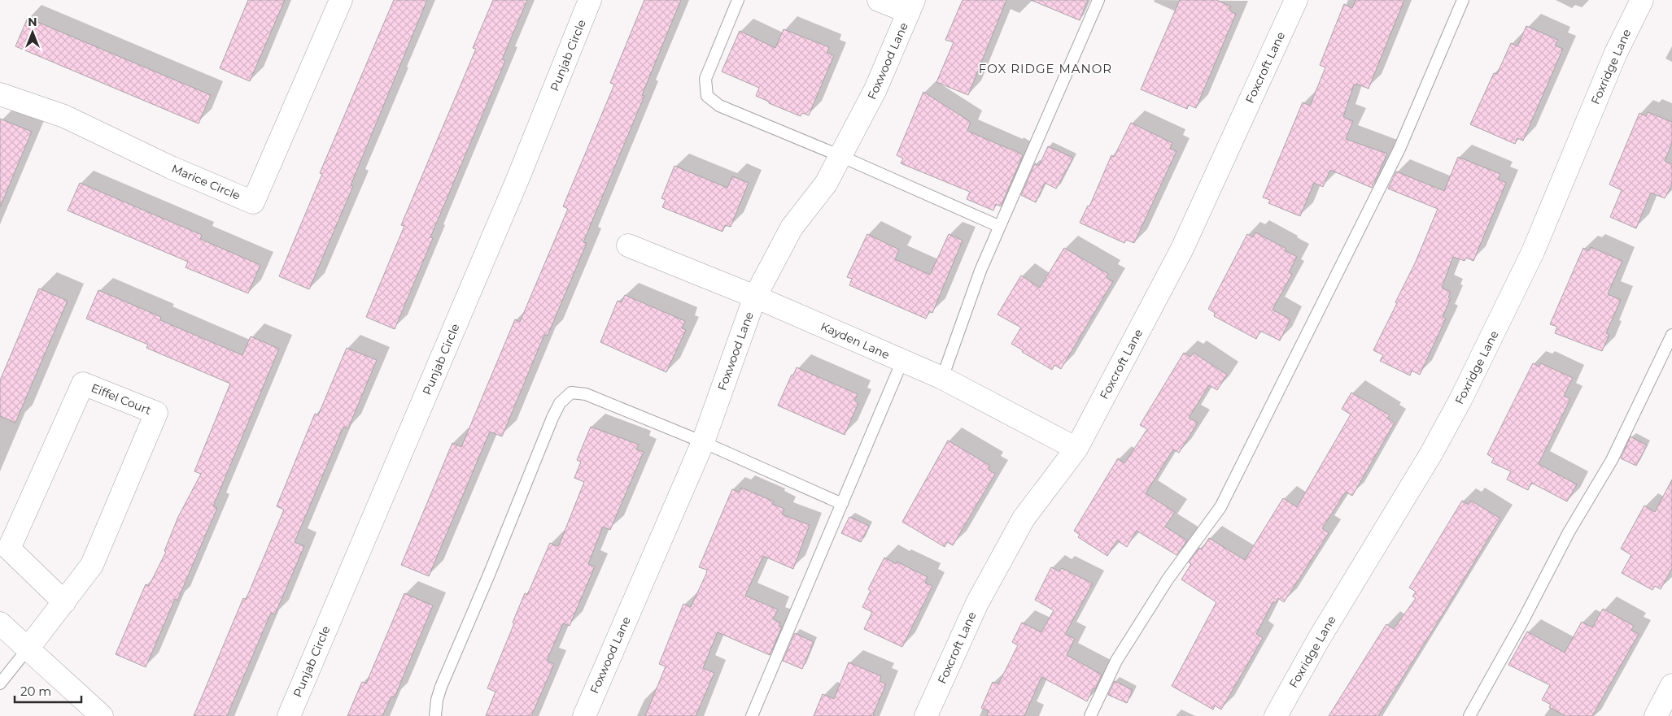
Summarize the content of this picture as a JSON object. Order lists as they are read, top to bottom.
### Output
{
  "streets": {
    "street": [
      "Punjab Circle",
      "Foxwood Lane",
      "Foxridge Lane",
      "Foxcroft Lane",
      "Marice Circle",
      "Kayden Lane",
      "Eiffel Court"
    ]
  },
  "crossings": [
    ["Foxwood Lane", "Kayden Lane"],
    ["Foxcroft Lane", "Kayden Lane"]
  ],
  "districts": ["FOX RIDGE MANOR"],
  "scale_bar": "20 m",
  "north": "top"
}
